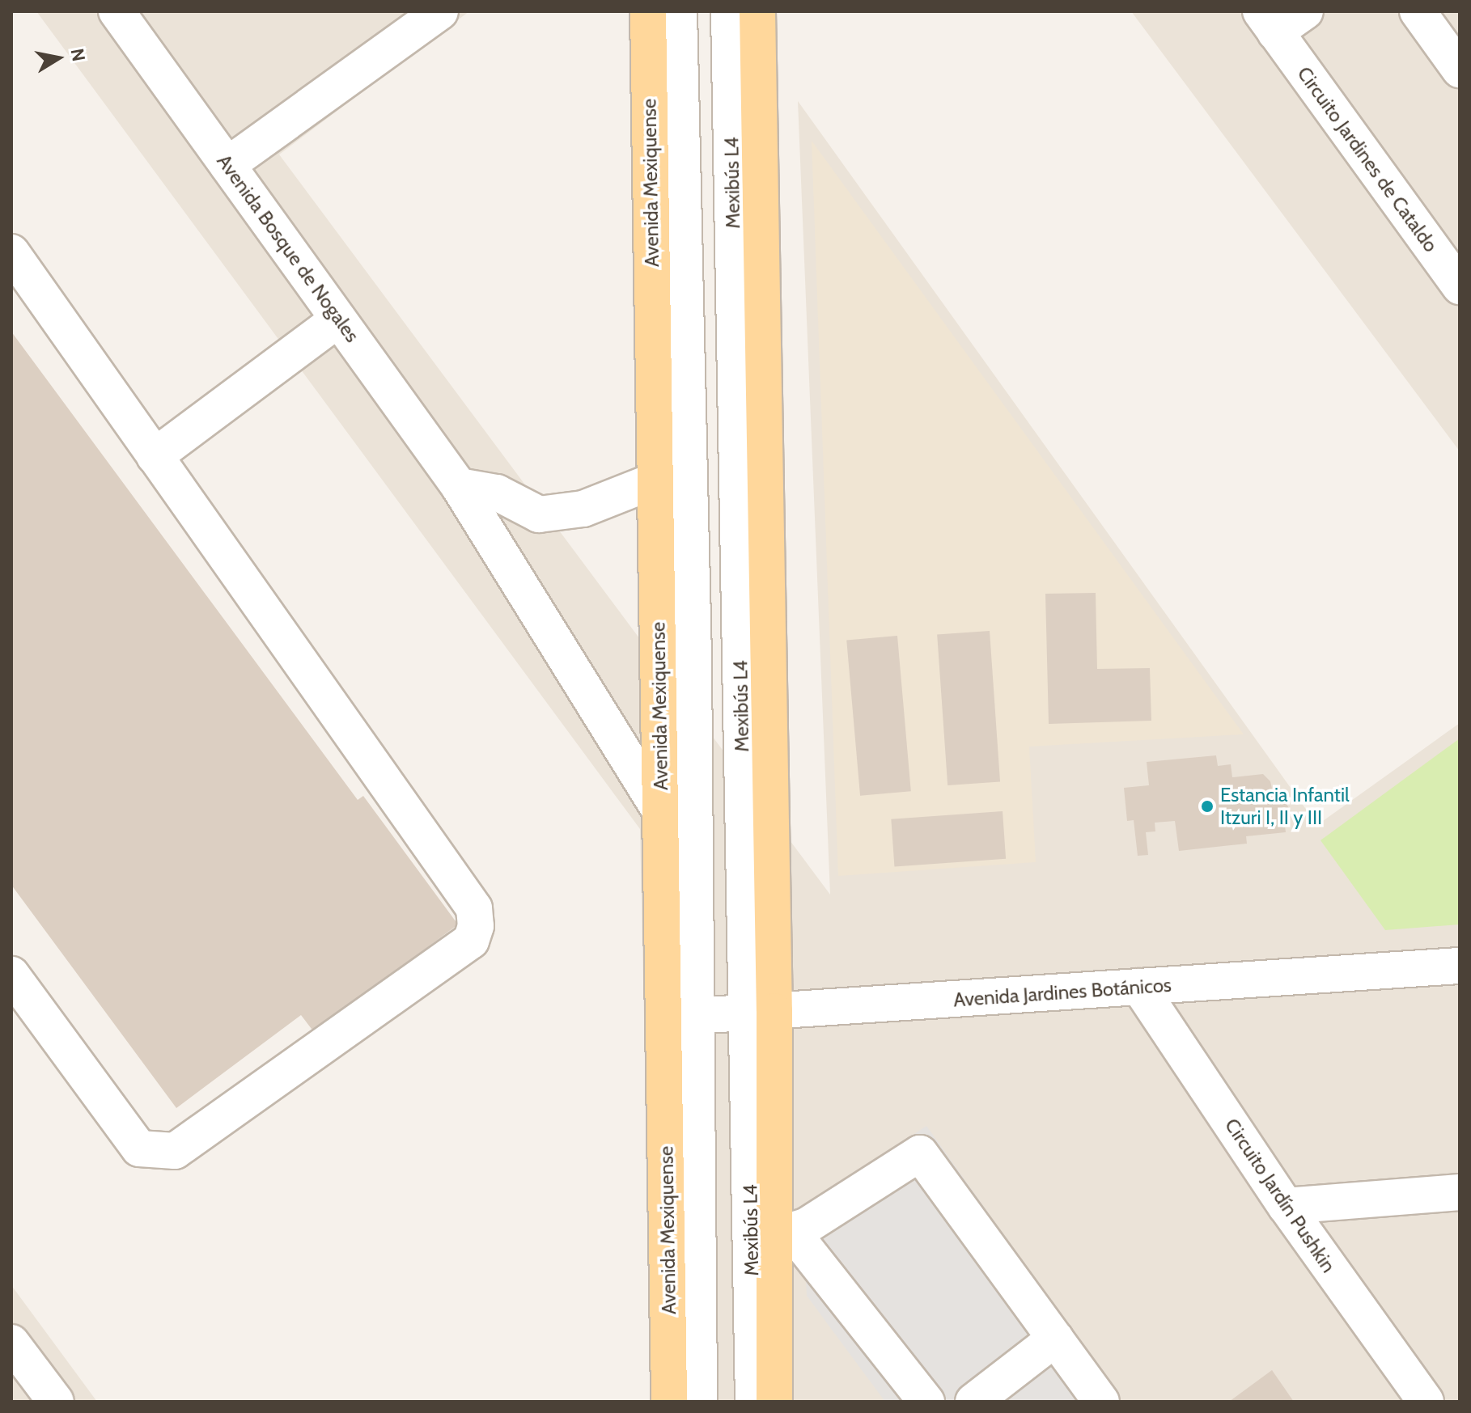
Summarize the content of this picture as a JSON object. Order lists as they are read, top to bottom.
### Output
{
  "streets": {
    "main road": ["Avenida Mexiquense"],
    "street": [
      "Circuito Jardines de Cataldo",
      "Mexibús L4",
      "Avenida Bosque de Nogales",
      "Avenida Jardines Botánicos",
      "Circuito Jardín Pushkin"
    ]
  },
  "crossings": [
    ["Avenida Mexiquense", "Avenida Bosque de Nogales"],
    ["Avenida Mexiquense", "Avenida Jardines Botánicos"],
    ["Mexibús L4", "Avenida Jardines Botánicos"],
    ["Avenida Jardines Botánicos", "Circuito Jardín Pushkin"]
  ],
  "places": ["Estancia Infantil Itzuri I, II y III"],
  "north": "right"
}
